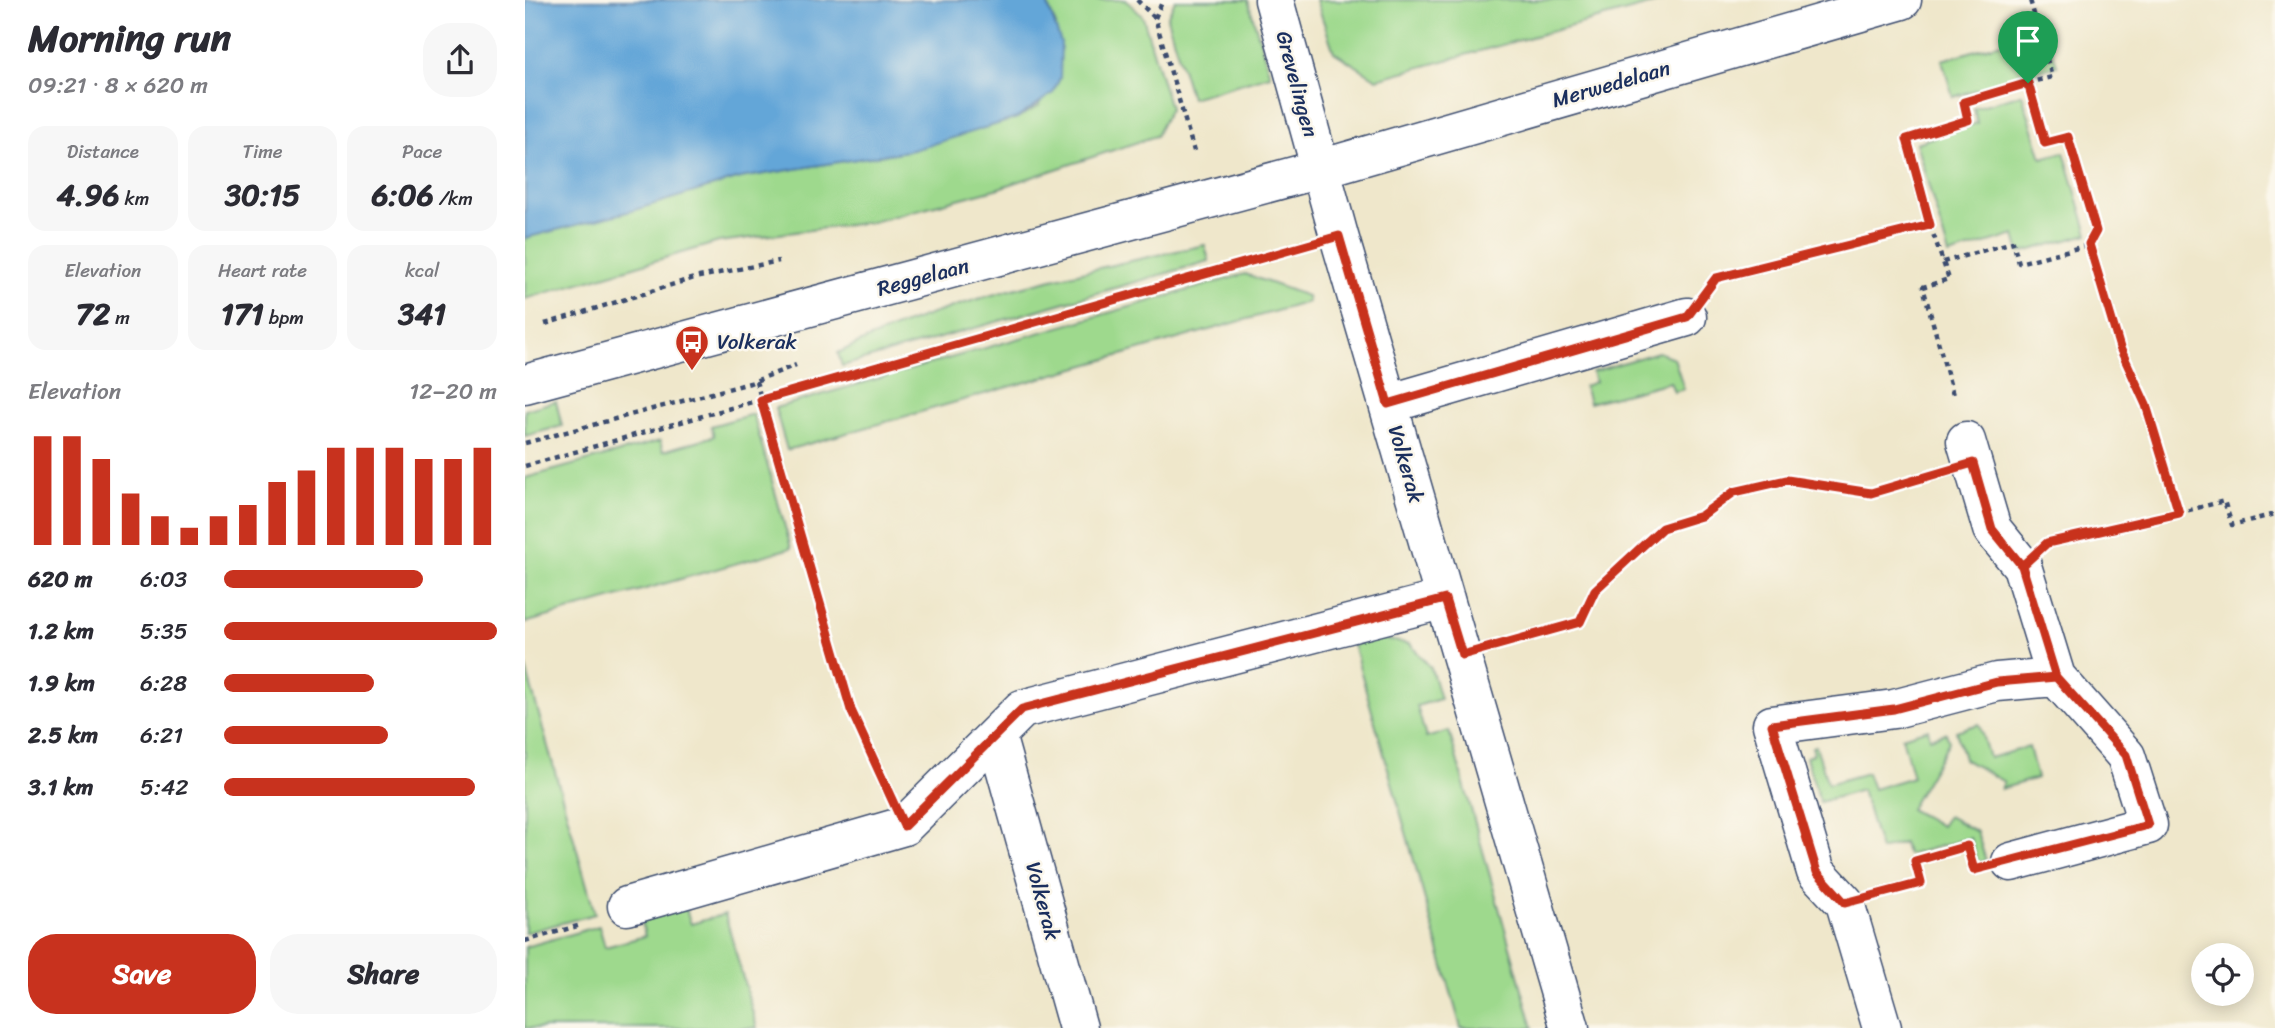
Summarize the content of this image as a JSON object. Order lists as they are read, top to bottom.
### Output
{
  "streets": {
    "street": [
      "Grevelingen",
      "Merwedelaan",
      "Reggelaan",
      "Volkerak"
    ]
  },
  "crossings": [
    ["Grevelingen", "Merwedelaan"],
    ["Grevelingen", "Reggelaan"],
    ["Grevelingen", "Volkerak"],
    ["Merwedelaan", "Reggelaan"],
    ["Merwedelaan", "Volkerak"],
    ["Reggelaan", "Volkerak"]
  ],
  "places": {
    "bus stop": ["Volkerak"]
  },
  "page": {
    "heading": ["Morning run", "09:21 · 8 × 620 m"],
    "stats": [
      ["Distance", "4.96 km"],
      ["Time", "30:15"],
      ["Pace", "6:06 /km"],
      ["Elevation", "72 m"],
      ["Heart rate", "171 bpm"],
      ["kcal", "341"]
    ],
    "chart": ["Elevation", "12–20 m"],
    "list": [
      {
        "name": "620 m",
        "note": "6:03"
      },
      {
        "name": "1.2 km",
        "note": "5:35"
      },
      {
        "name": "1.9 km",
        "note": "6:28"
      },
      {
        "name": "2.5 km",
        "note": "6:21"
      },
      {
        "name": "3.1 km",
        "note": "5:42"
      }
    ],
    "buttons": ["Save", "Share"]
  }
}
